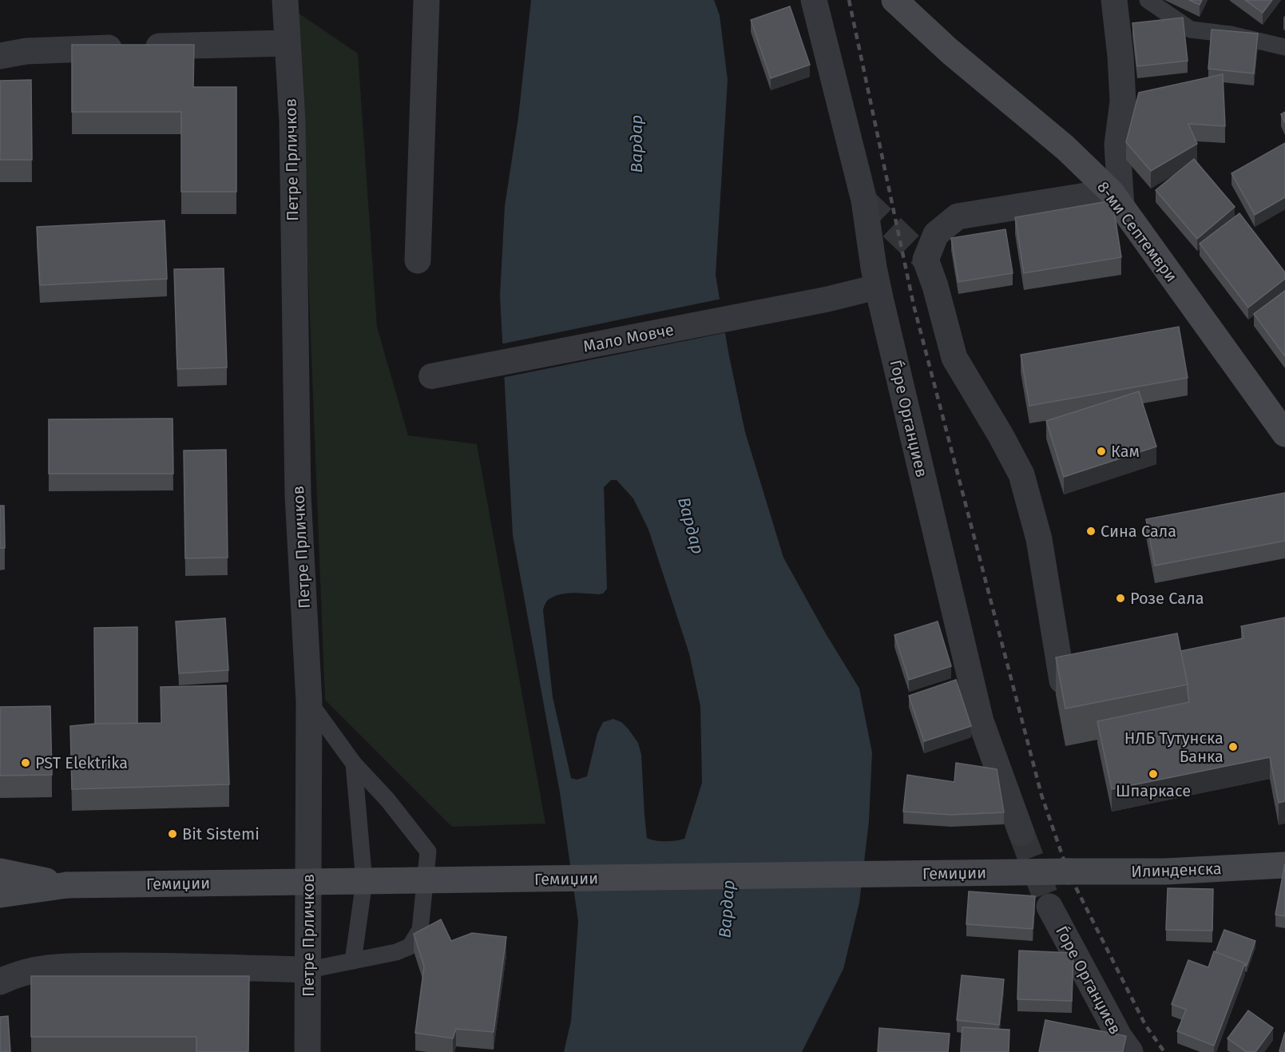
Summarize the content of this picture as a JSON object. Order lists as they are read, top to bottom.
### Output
{
  "streets": {
    "main road": ["8-ми Септември", "Илинденска", "Гемиџии"],
    "street": ["Петре Прличков", "Мало Мовче", "Ѓоре Органџиев"]
  },
  "crossings": [
    ["Мало Мовче", "Ѓоре Органџиев"],
    ["Илинденска", "Гемиџии"]
  ],
  "water": ["Вардар"],
  "places": [
    "Кам",
    "Сина Сала",
    "Розе Сала",
    "НЛБ Тутунска Банка",
    "PST Elektrika",
    "Шпаркасе",
    "Bit Sistemi"
  ]
}
